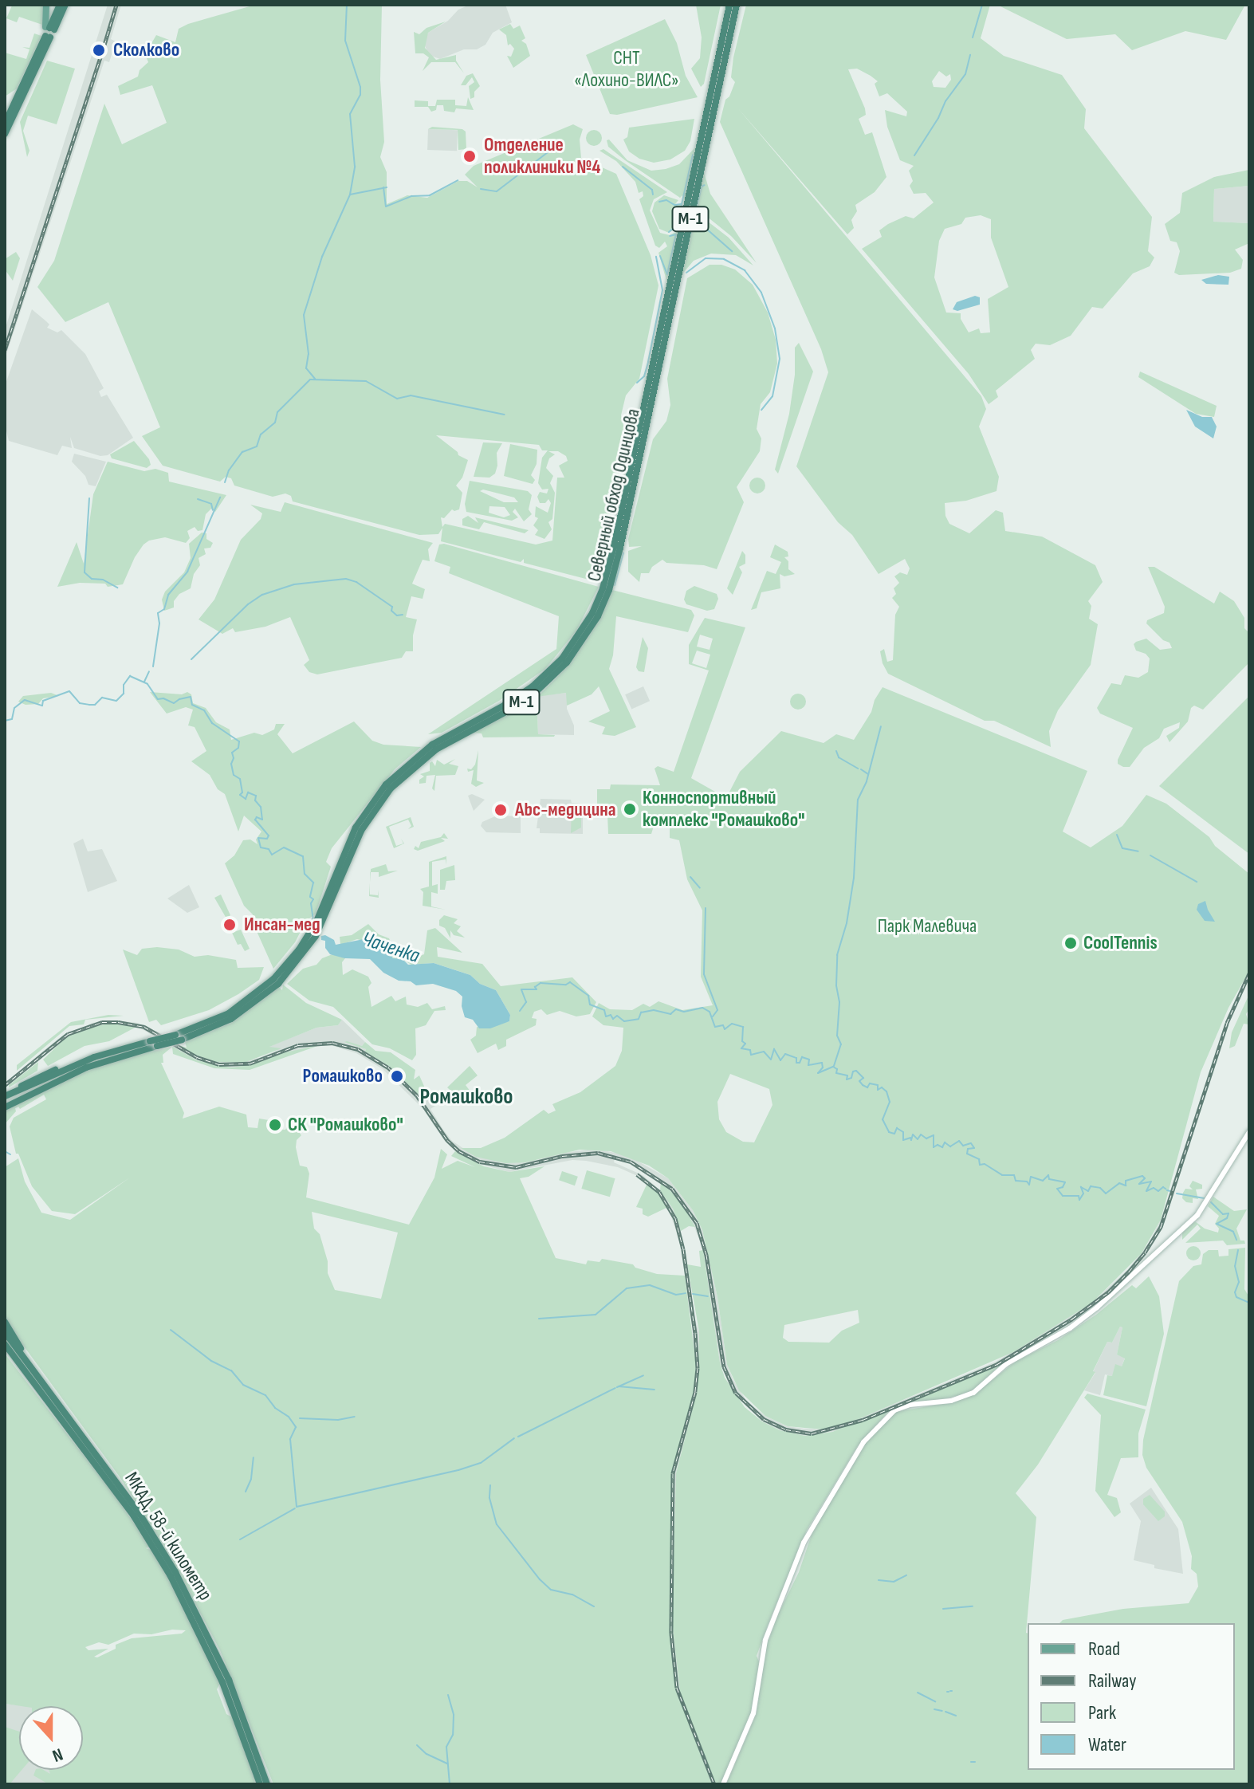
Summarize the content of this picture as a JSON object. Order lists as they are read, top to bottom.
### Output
{
  "streets": {
    "highway": ["М-1", "Северный обход Одинцова", "МКАД, 58-й километр"]
  },
  "districts": ["Ромашково"],
  "water": ["Чаченка"],
  "parks": ["СНТ «Лохино-ВИЛС»", "Парк Малевича"],
  "places": [
    "Сколково",
    "Отделение поликлиники №4",
    "Конноспортивный комплекс \"Ромашково\"",
    "Abc-медицина",
    "Инсан-мед",
    "CoolTennis",
    "Ромашково",
    "СК \"Ромашково\""
  ],
  "legend": [
    "Road",
    "Railway",
    "Park",
    "Water"
  ],
  "north": "bottom"
}
